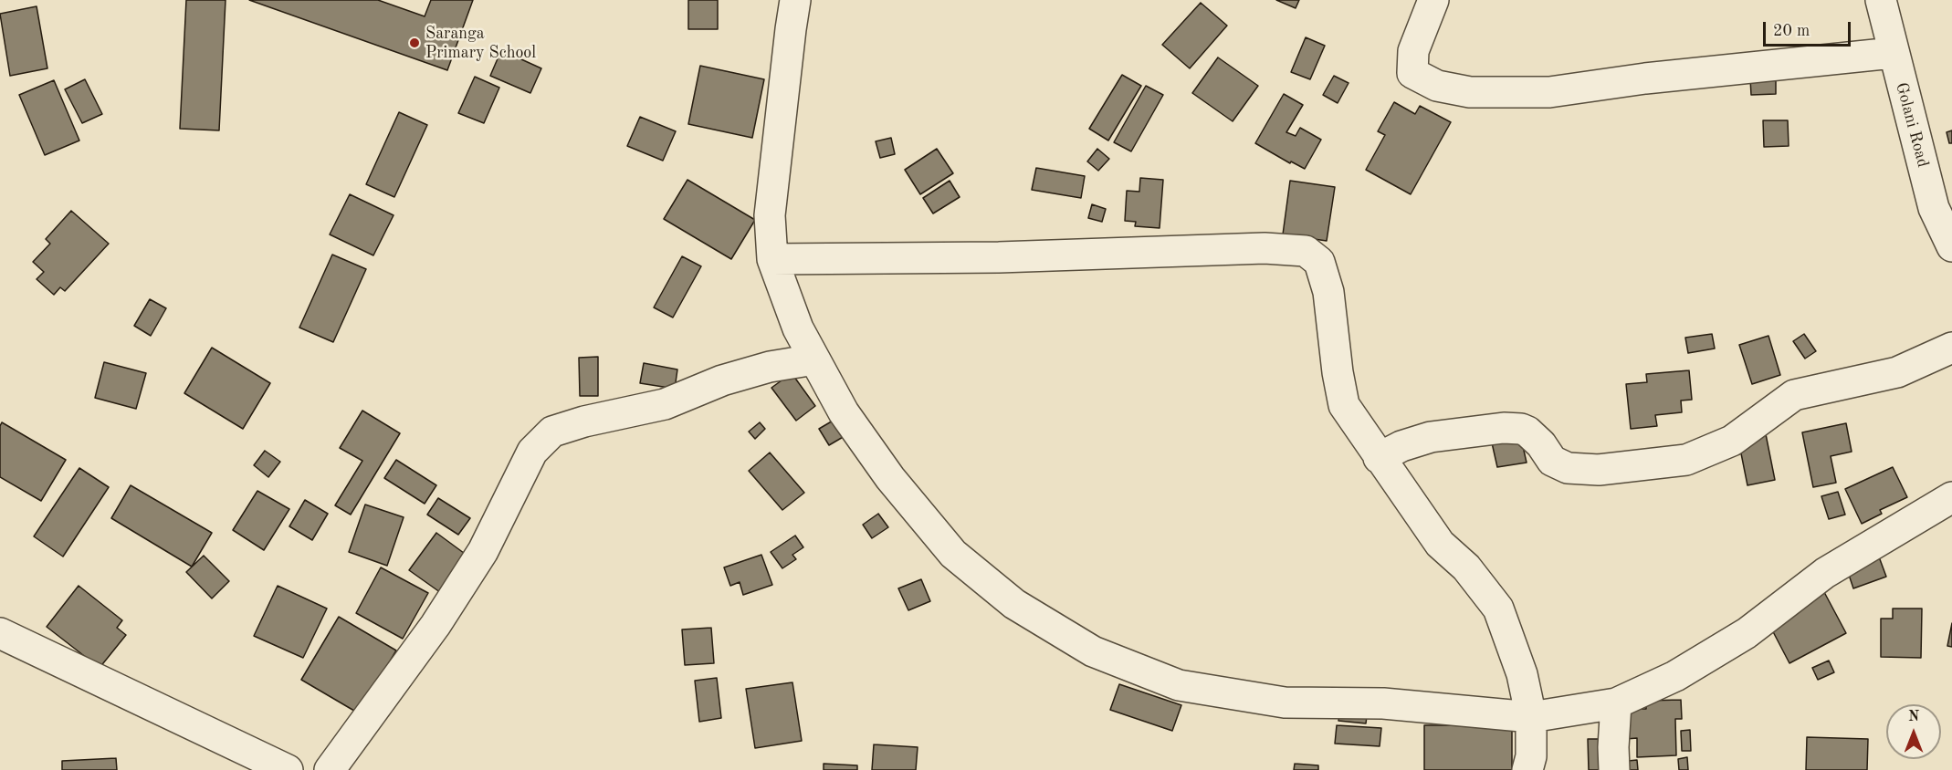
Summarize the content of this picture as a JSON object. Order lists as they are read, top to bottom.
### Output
{
  "streets": {
    "street": ["Golani Road"]
  },
  "places": ["Saranga Primary School"],
  "scale_bar": "20 m",
  "north": "top"
}
